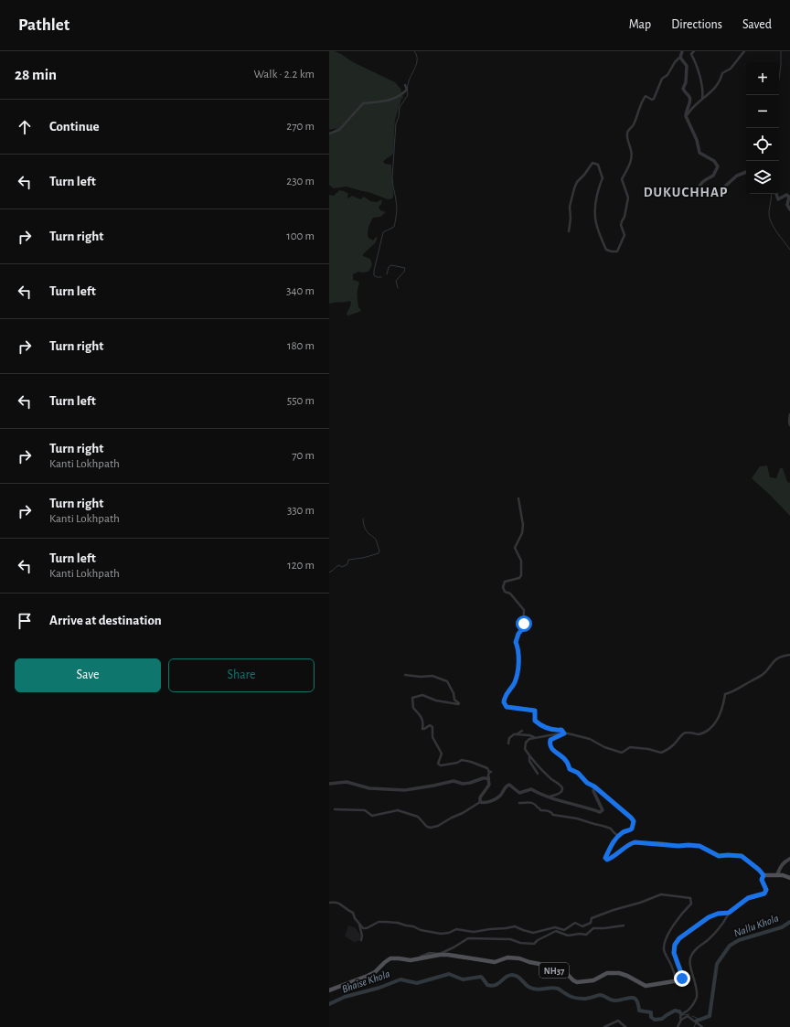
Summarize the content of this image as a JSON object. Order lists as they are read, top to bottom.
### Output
{
  "streets": {
    "main road": ["NH37"]
  },
  "districts": ["DUKUCHHAP"],
  "water": ["Nallu Khola", "Bhaise Khola"],
  "page": {
    "header": "Pathlet",
    "nav": ["Map", "Directions", "Saved"],
    "heading": ["28 min", "Walk · 2.2 km"],
    "map_buttons": ["+", "−"],
    "list": [
      ["Continue", "270 m"],
      ["Turn left", "230 m"],
      ["Turn right", "100 m"],
      ["Turn left", "340 m"],
      ["Turn right", "180 m"],
      ["Turn left", "550 m"],
      ["Turn right", "Kanti Lokhpath", "70 m"],
      ["Turn right", "Kanti Lokhpath", "330 m"],
      ["Turn left", "Kanti Lokhpath", "120 m"],
      "Arrive at destination"
    ],
    "buttons": ["Save", "Share"]
  }
}
